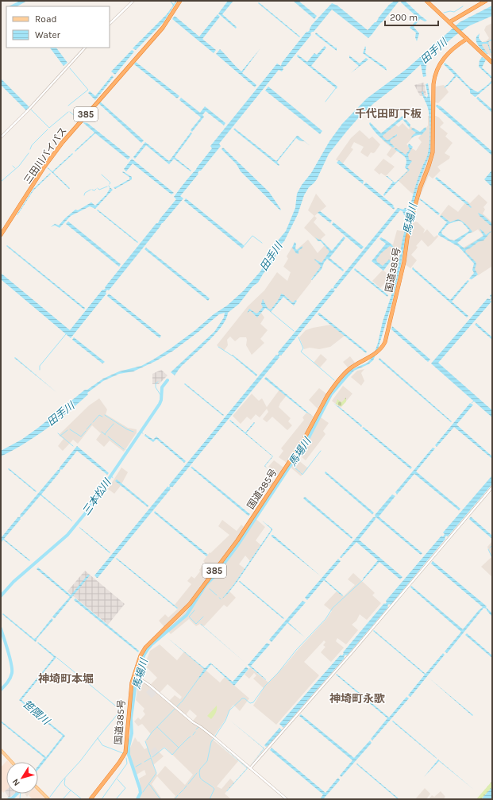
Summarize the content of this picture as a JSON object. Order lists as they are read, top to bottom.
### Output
{
  "streets": {
    "highway": ["385", "三田川バイパス", "国道385号"]
  },
  "districts": ["千代田町下板", "神埼町本堀", "神埼町永歌"],
  "water": [
    "田手川",
    "馬場川",
    "三本松川",
    "笹隈川"
  ],
  "legend": ["Road", "Water"],
  "scale_bar": "200 m",
  "north": "bottom left"
}
